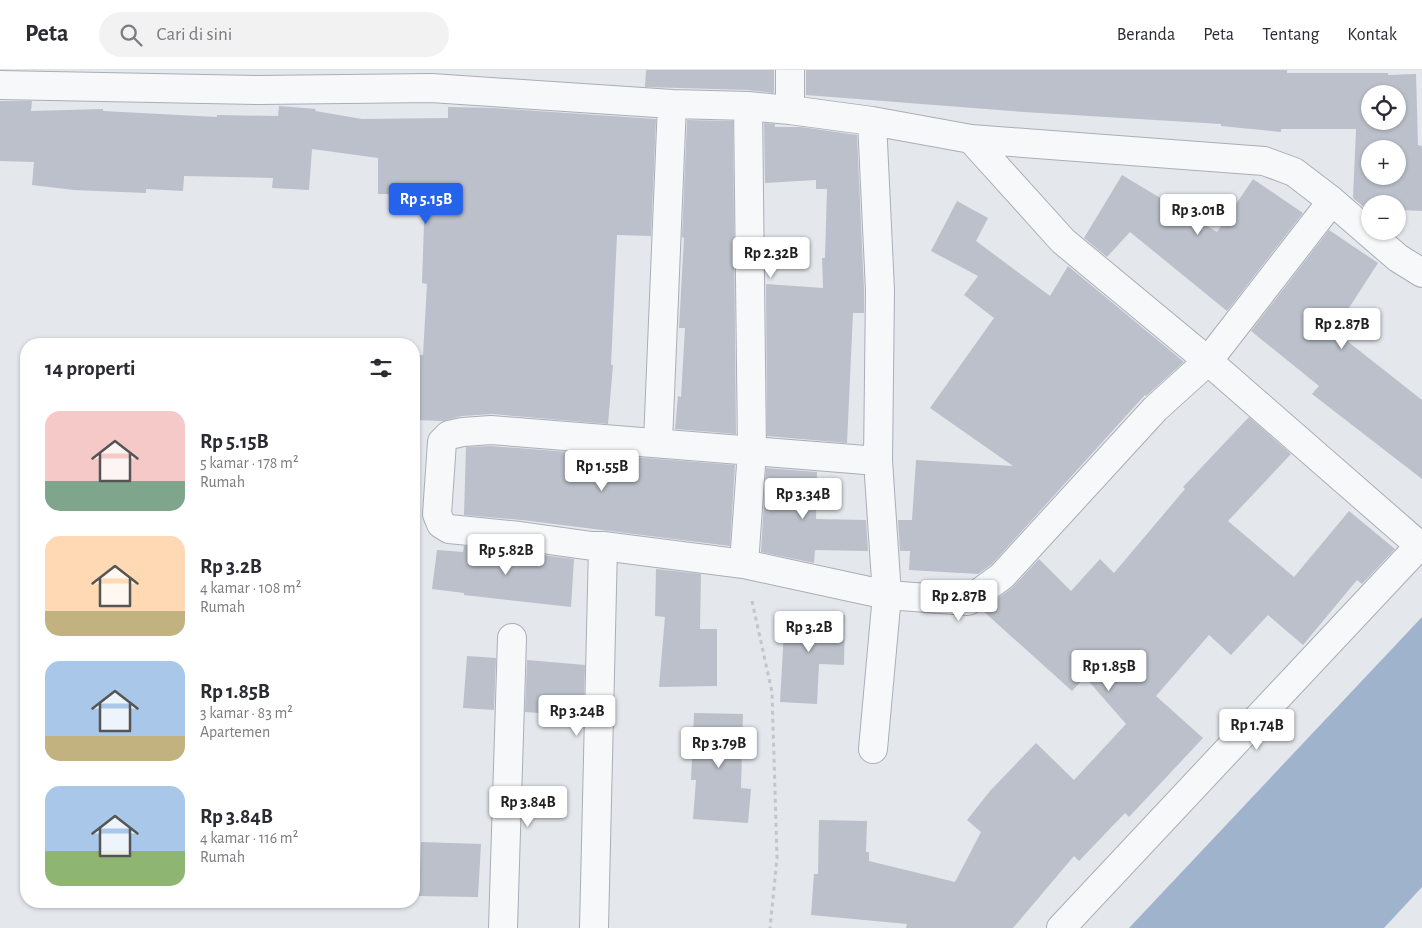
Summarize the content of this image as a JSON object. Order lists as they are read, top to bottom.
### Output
{
  "page": {
    "header": "Peta",
    "search": "Cari di sini",
    "nav": [
      "Beranda",
      "Peta",
      "Tentang",
      "Kontak"
    ],
    "map_buttons": ["+", "−"],
    "price": [
      "Rp 5.15B",
      "Rp 3.01B",
      "Rp 2.32B",
      "Rp 2.87B",
      "Rp 1.55B",
      "Rp 3.34B",
      "Rp 5.82B",
      "Rp 2.87B",
      "Rp 3.2B",
      "Rp 1.85B",
      "Rp 3.24B",
      "Rp 1.74B",
      "Rp 3.79B",
      "Rp 3.84B"
    ],
    "heading": "14 properti",
    "list": [
      {
        "name": "Rp 5.15B",
        "note": "5 kamar · 178 m² · Rumah"
      },
      {
        "name": "Rp 3.2B",
        "note": "4 kamar · 108 m² · Rumah"
      },
      {
        "name": "Rp 1.85B",
        "note": "3 kamar · 83 m² · Apartemen"
      },
      {
        "name": "Rp 3.84B",
        "note": "4 kamar · 116 m² · Rumah"
      }
    ]
  }
}
